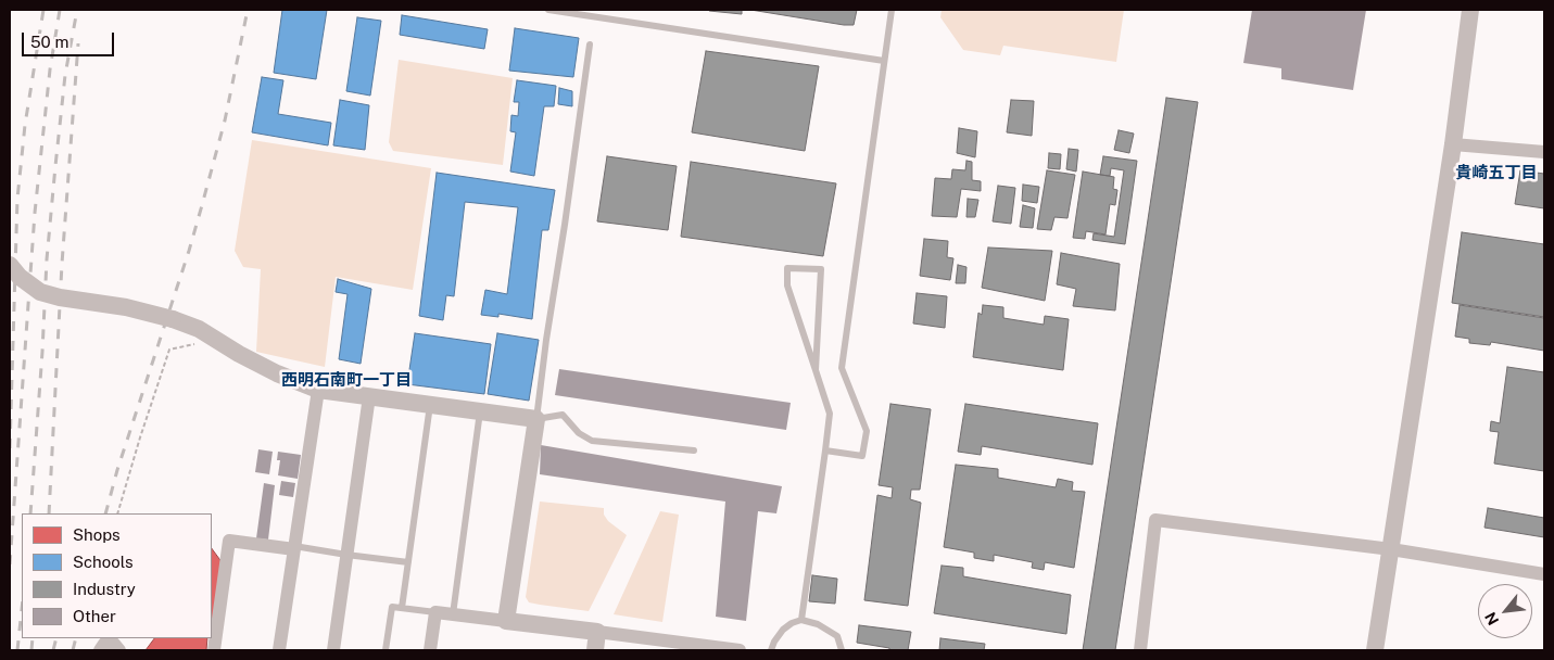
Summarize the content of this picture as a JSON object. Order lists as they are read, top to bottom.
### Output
{
  "districts": ["貴崎五丁目", "西明石南町一丁目"],
  "legend": [
    "Shops",
    "Schools",
    "Industry",
    "Other"
  ],
  "scale_bar": "50 m",
  "north": "bottom left"
}
